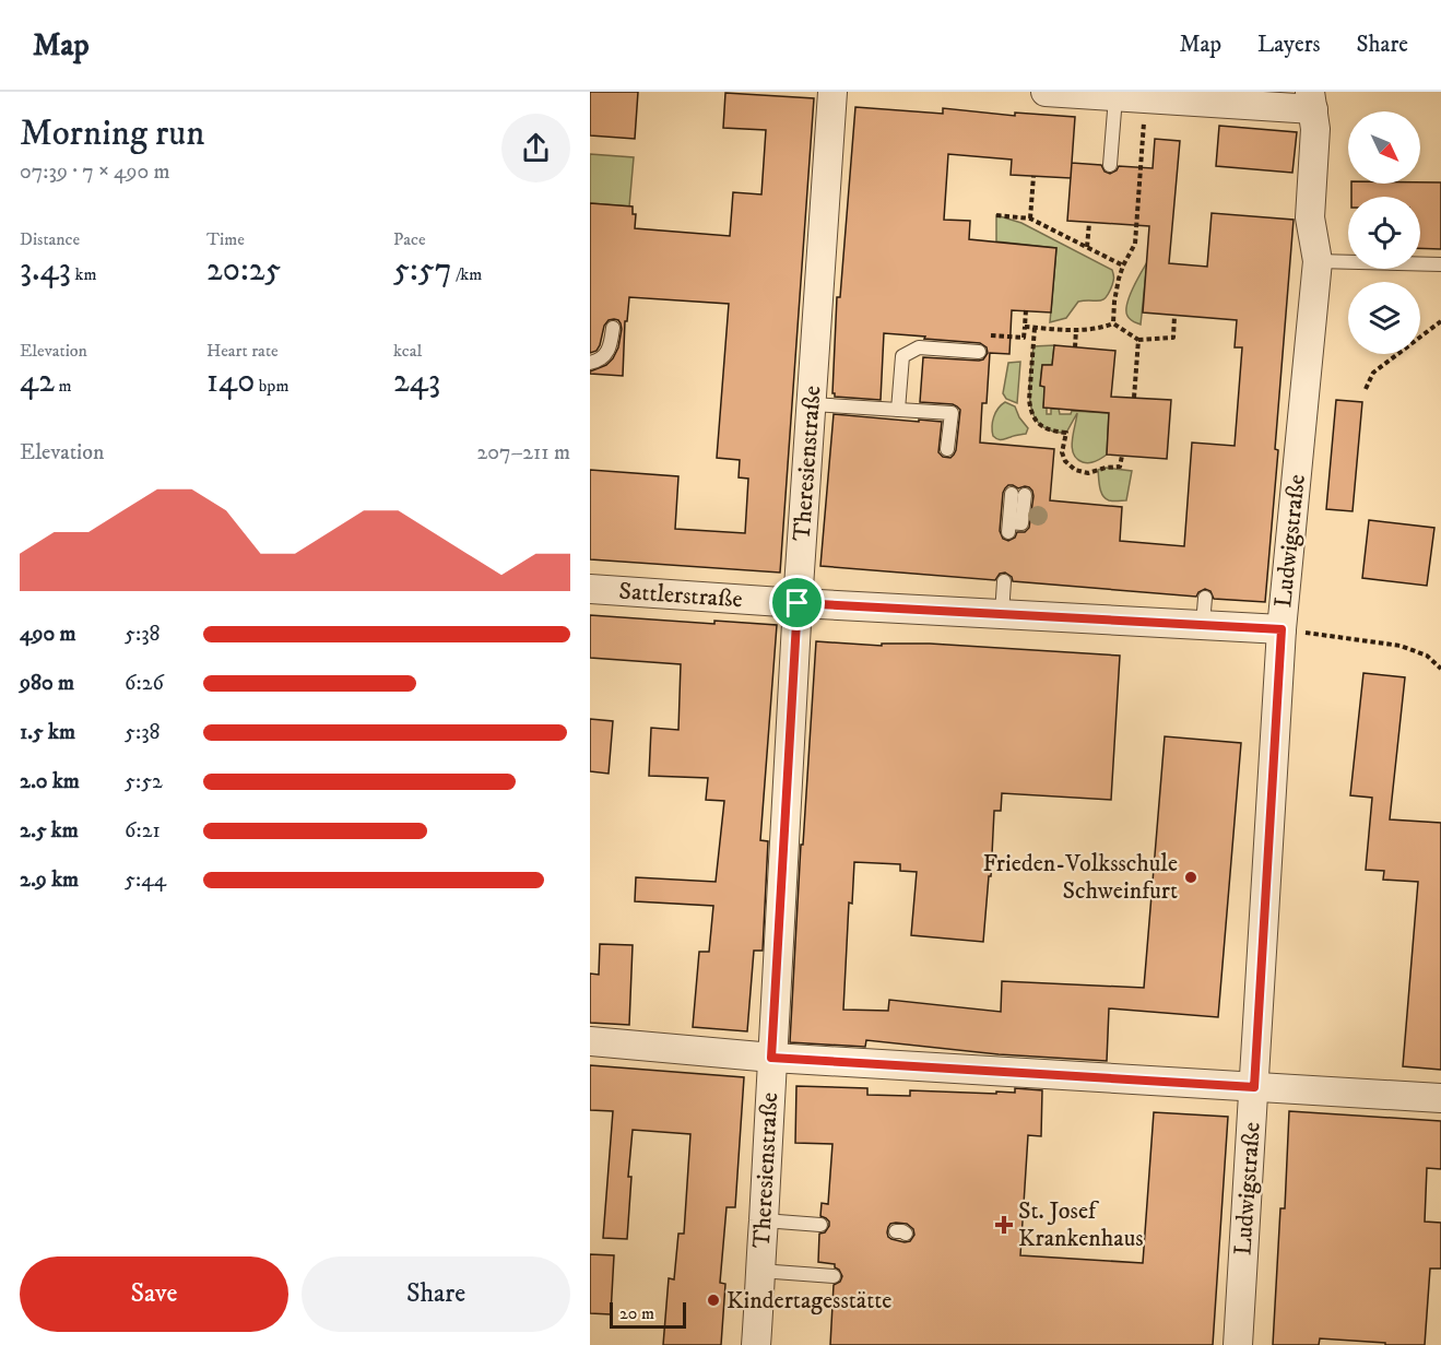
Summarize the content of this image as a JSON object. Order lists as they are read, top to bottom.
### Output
{
  "streets": {
    "street": ["Theresienstraße", "Ludwigstraße", "Sattlerstraße"]
  },
  "crossings": [
    ["Theresienstraße", "Sattlerstraße"],
    ["Ludwigstraße", "Sattlerstraße"]
  ],
  "places": {
    "other": ["Frieden-Volksschule Schweinfurt", "Kindertagesstätte"],
    "health": ["St. Josef Krankenhaus"]
  },
  "scale_bar": "20 m",
  "north": "bottom right",
  "page": {
    "header": "Map",
    "nav": ["Map", "Layers", "Share"],
    "heading": ["Morning run", "07:39 · 7 × 490 m"],
    "stats": [
      ["Distance", "3.43 km"],
      ["Time", "20:25"],
      ["Pace", "5:57 /km"],
      ["Elevation", "42 m"],
      ["Heart rate", "140 bpm"],
      ["kcal", "243"]
    ],
    "chart": ["Elevation", "207–211 m"],
    "list": [
      {
        "name": "490 m",
        "note": "5:38"
      },
      {
        "name": "980 m",
        "note": "6:26"
      },
      {
        "name": "1.5 km",
        "note": "5:38"
      },
      {
        "name": "2.0 km",
        "note": "5:52"
      },
      {
        "name": "2.5 km",
        "note": "6:21"
      },
      {
        "name": "2.9 km",
        "note": "5:44"
      }
    ],
    "buttons": ["Save", "Share"],
    "scale": "20 m"
  }
}
